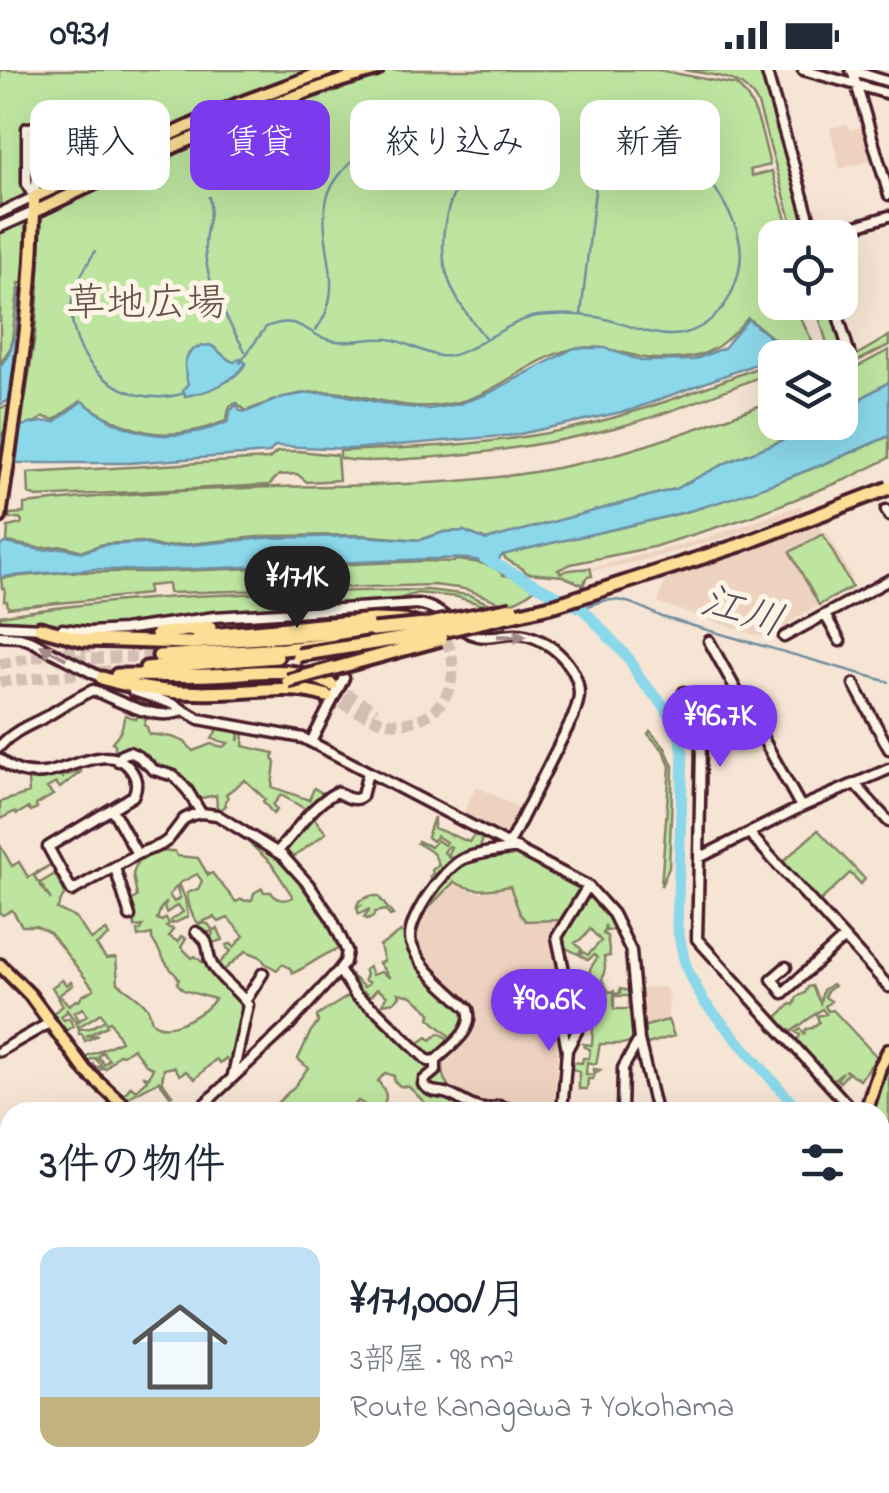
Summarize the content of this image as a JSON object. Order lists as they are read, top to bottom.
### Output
{
  "water": ["江川"],
  "parks": ["草地広場"],
  "page": {
    "status": "09:31",
    "chip": [
      "購入",
      "賃貸",
      "絞り込み",
      "新着"
    ],
    "price": ["¥171K", "¥96.7K", "¥90.6K"],
    "heading": "3件の物件",
    "list": [
      {
        "name": "¥171,000/月",
        "note": "3部屋 · 98 m² · Route Kanagawa 7 Yokohama"
      }
    ]
  }
}
